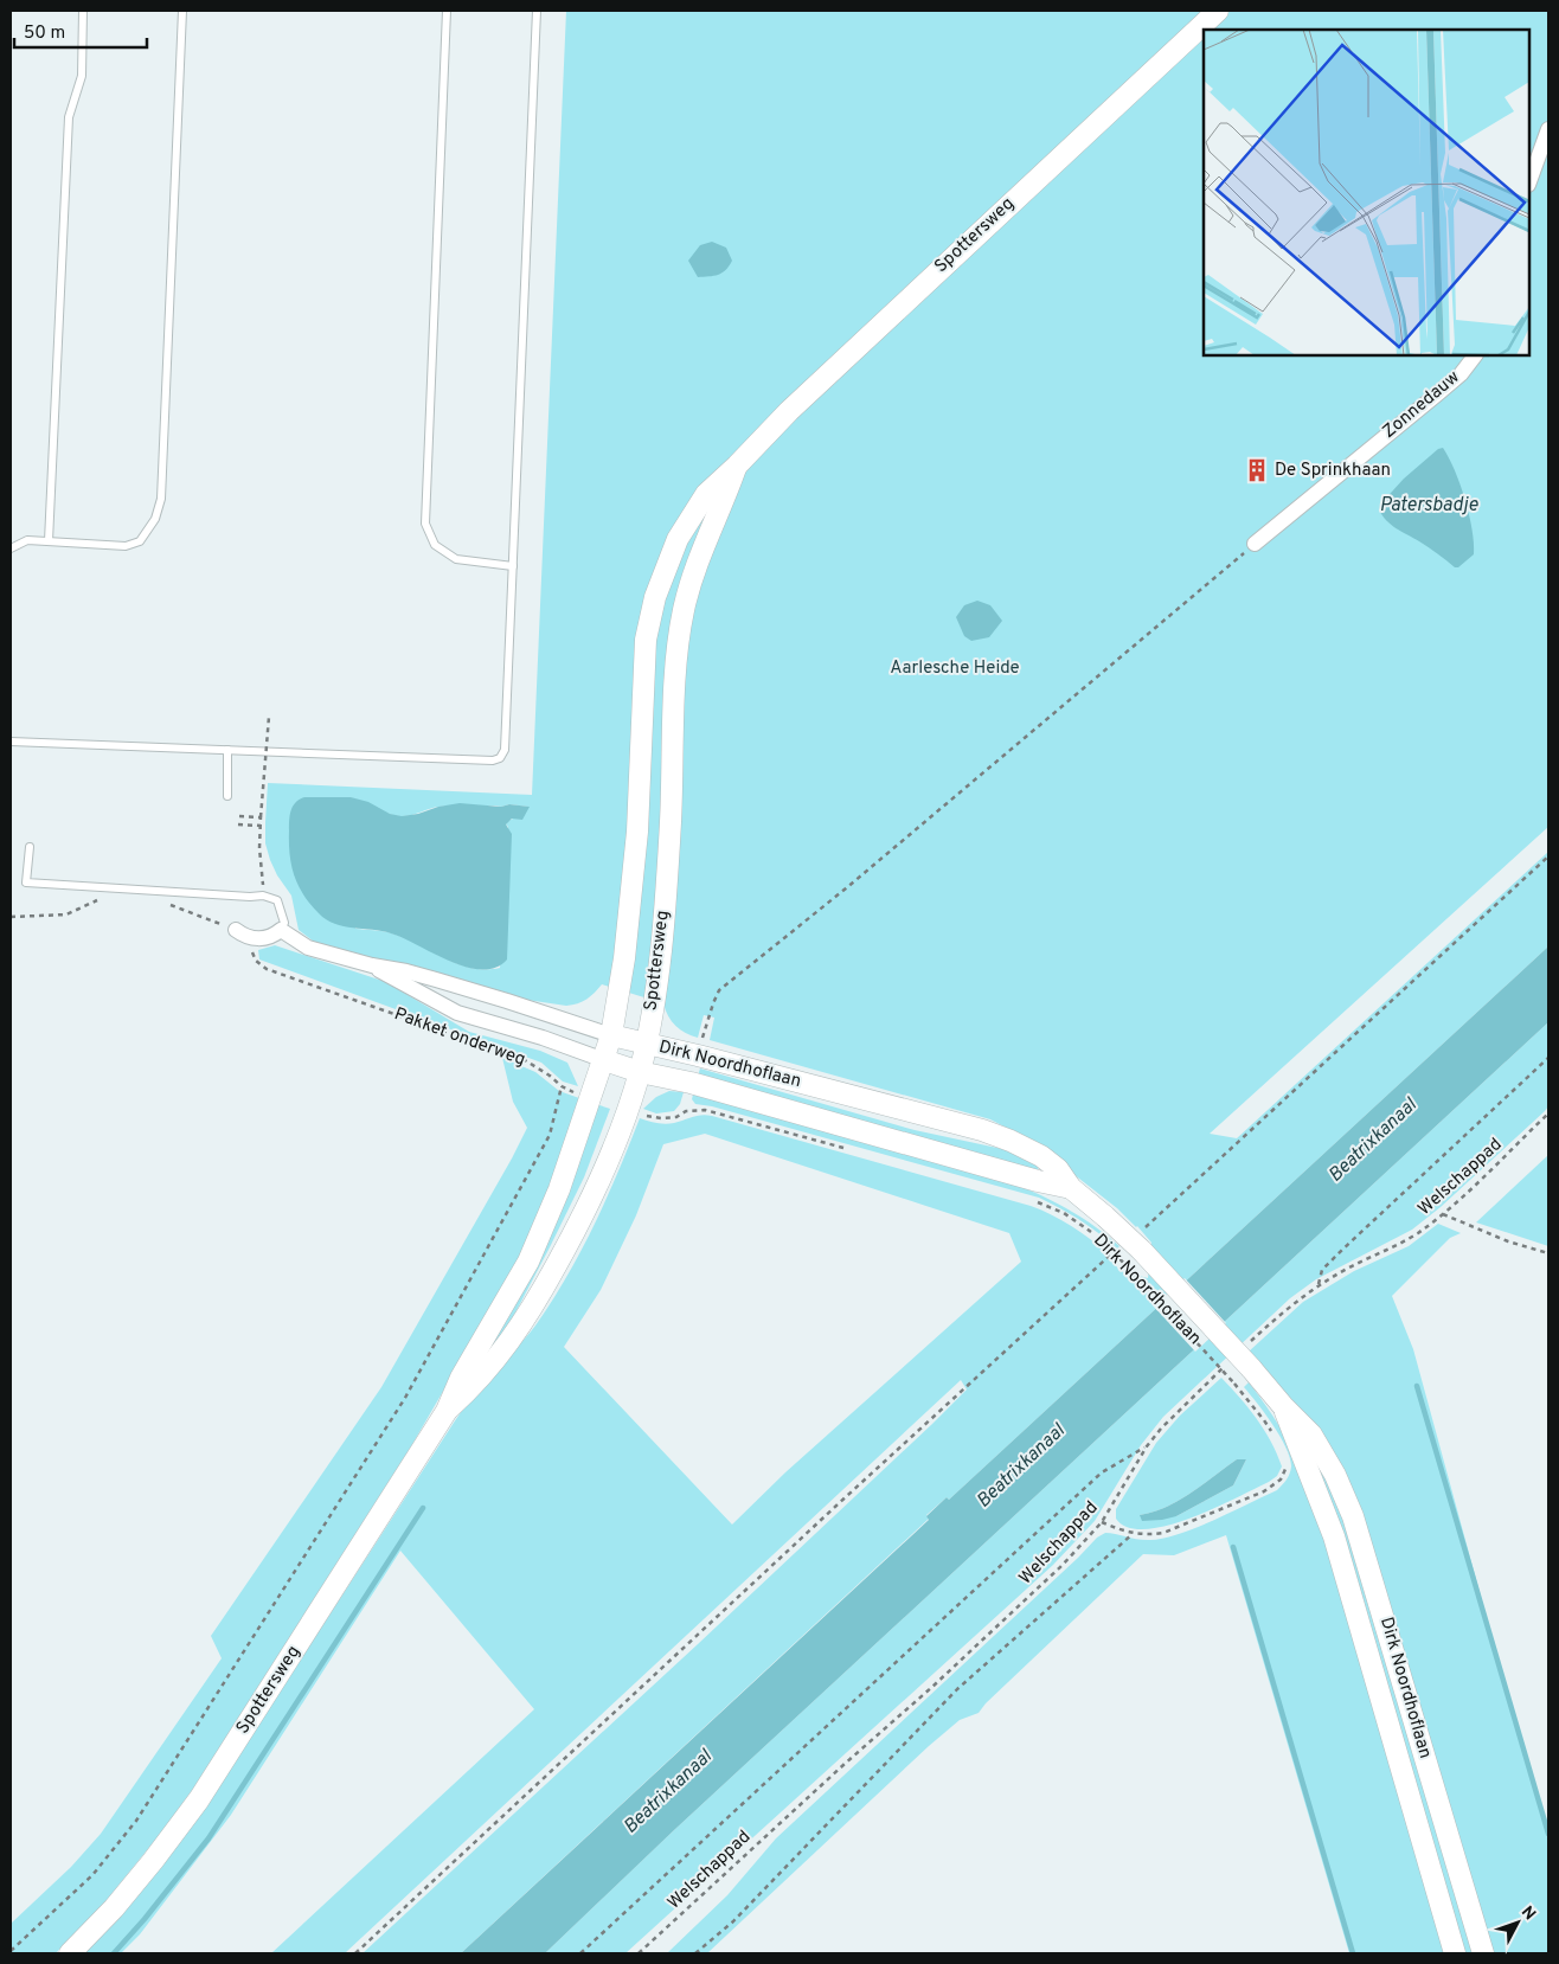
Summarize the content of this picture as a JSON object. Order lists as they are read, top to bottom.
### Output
{
  "streets": {
    "main road": ["Spottersweg", "Dirk Noordhoflaan"],
    "street": ["Zonnedauw", "Pakket onderweg"],
    "path": ["Welschappad"]
  },
  "crossings": [
    ["Spottersweg", "Pakket onderweg"],
    ["Spottersweg", "Dirk Noordhoflaan"],
    ["Pakket onderweg", "Dirk Noordhoflaan"]
  ],
  "water": ["Patersbadje", "Beatrixkanaal"],
  "parks": ["Aarlesche Heide"],
  "places": {
    "building": ["De Sprinkhaan"]
  },
  "scale_bar": "50 m",
  "north": "top right"
}
